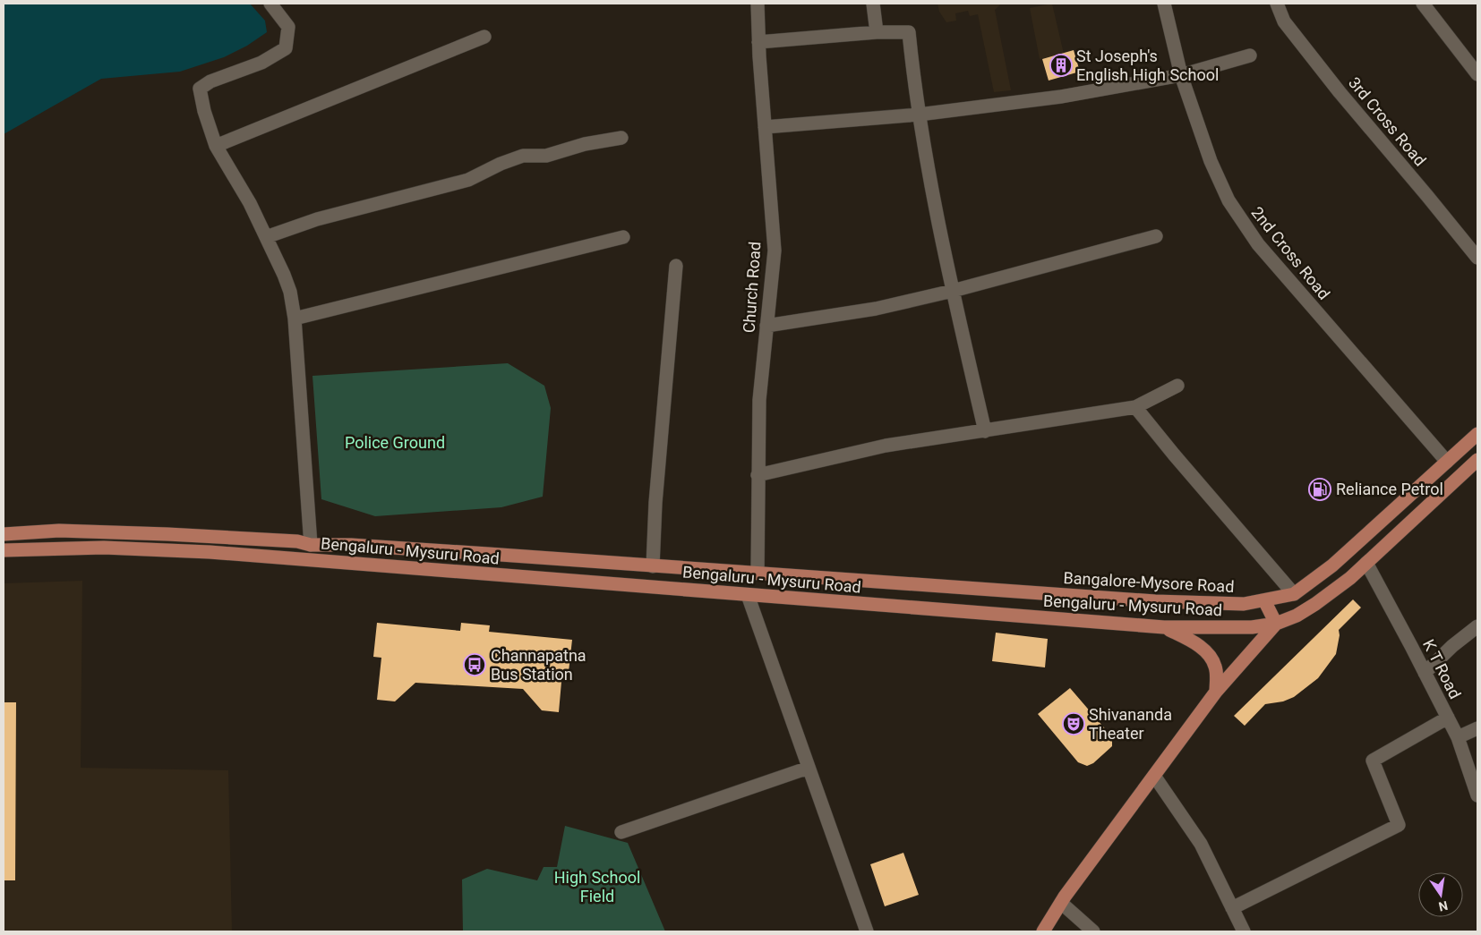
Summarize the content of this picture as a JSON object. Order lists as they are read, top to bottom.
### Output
{
  "streets": {
    "main road": ["Bengaluru - Mysuru Road", "Bangalore-Mysore Road"],
    "street": [
      "3rd Cross Road",
      "2nd Cross Road",
      "Church Road",
      "K T Road"
    ]
  },
  "crossings": [
    ["2nd Cross Road", "Bangalore-Mysore Road"],
    ["Church Road", "Bengaluru - Mysuru Road"],
    ["Church Road", "Bangalore-Mysore Road"],
    ["Bengaluru - Mysuru Road", "Bangalore-Mysore Road"],
    ["Bengaluru - Mysuru Road", "K T Road"]
  ],
  "parks": ["Police Ground", "High School Field"],
  "places": {
    "building": ["St Joseph's English High School"],
    "fuel station": ["Reliance Petrol"],
    "bus stop": ["Channapatna Bus Station"],
    "theatre": ["Shivananda Theater"]
  },
  "north": "bottom"
}
